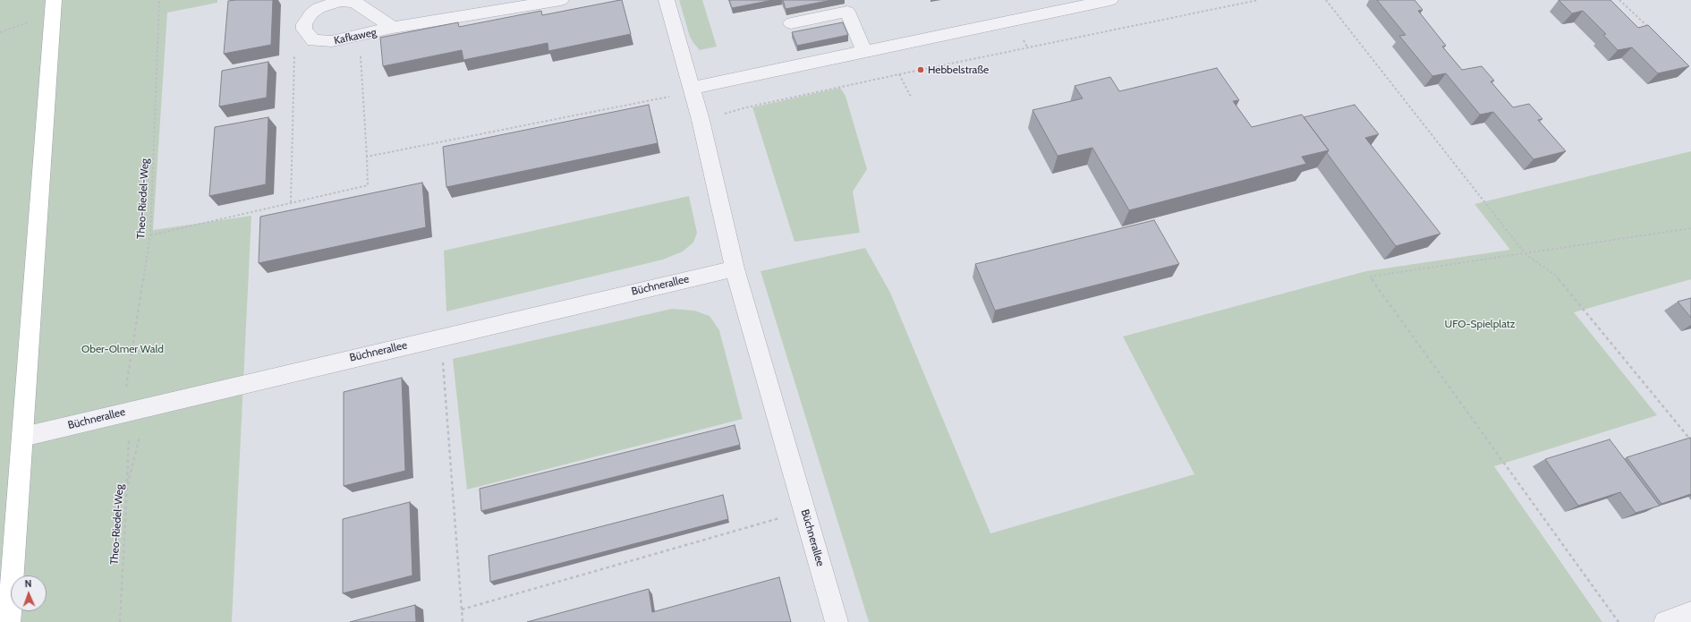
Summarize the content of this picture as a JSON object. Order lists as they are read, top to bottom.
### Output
{
  "streets": {
    "street": ["Kafkaweg", "Büchnerallee"],
    "path": ["Theo-Riedel-Weg"]
  },
  "parks": ["UFO-Spielplatz", "Ober-Olmer Wald"],
  "places": ["Hebbelstraße"],
  "north": "top"
}
